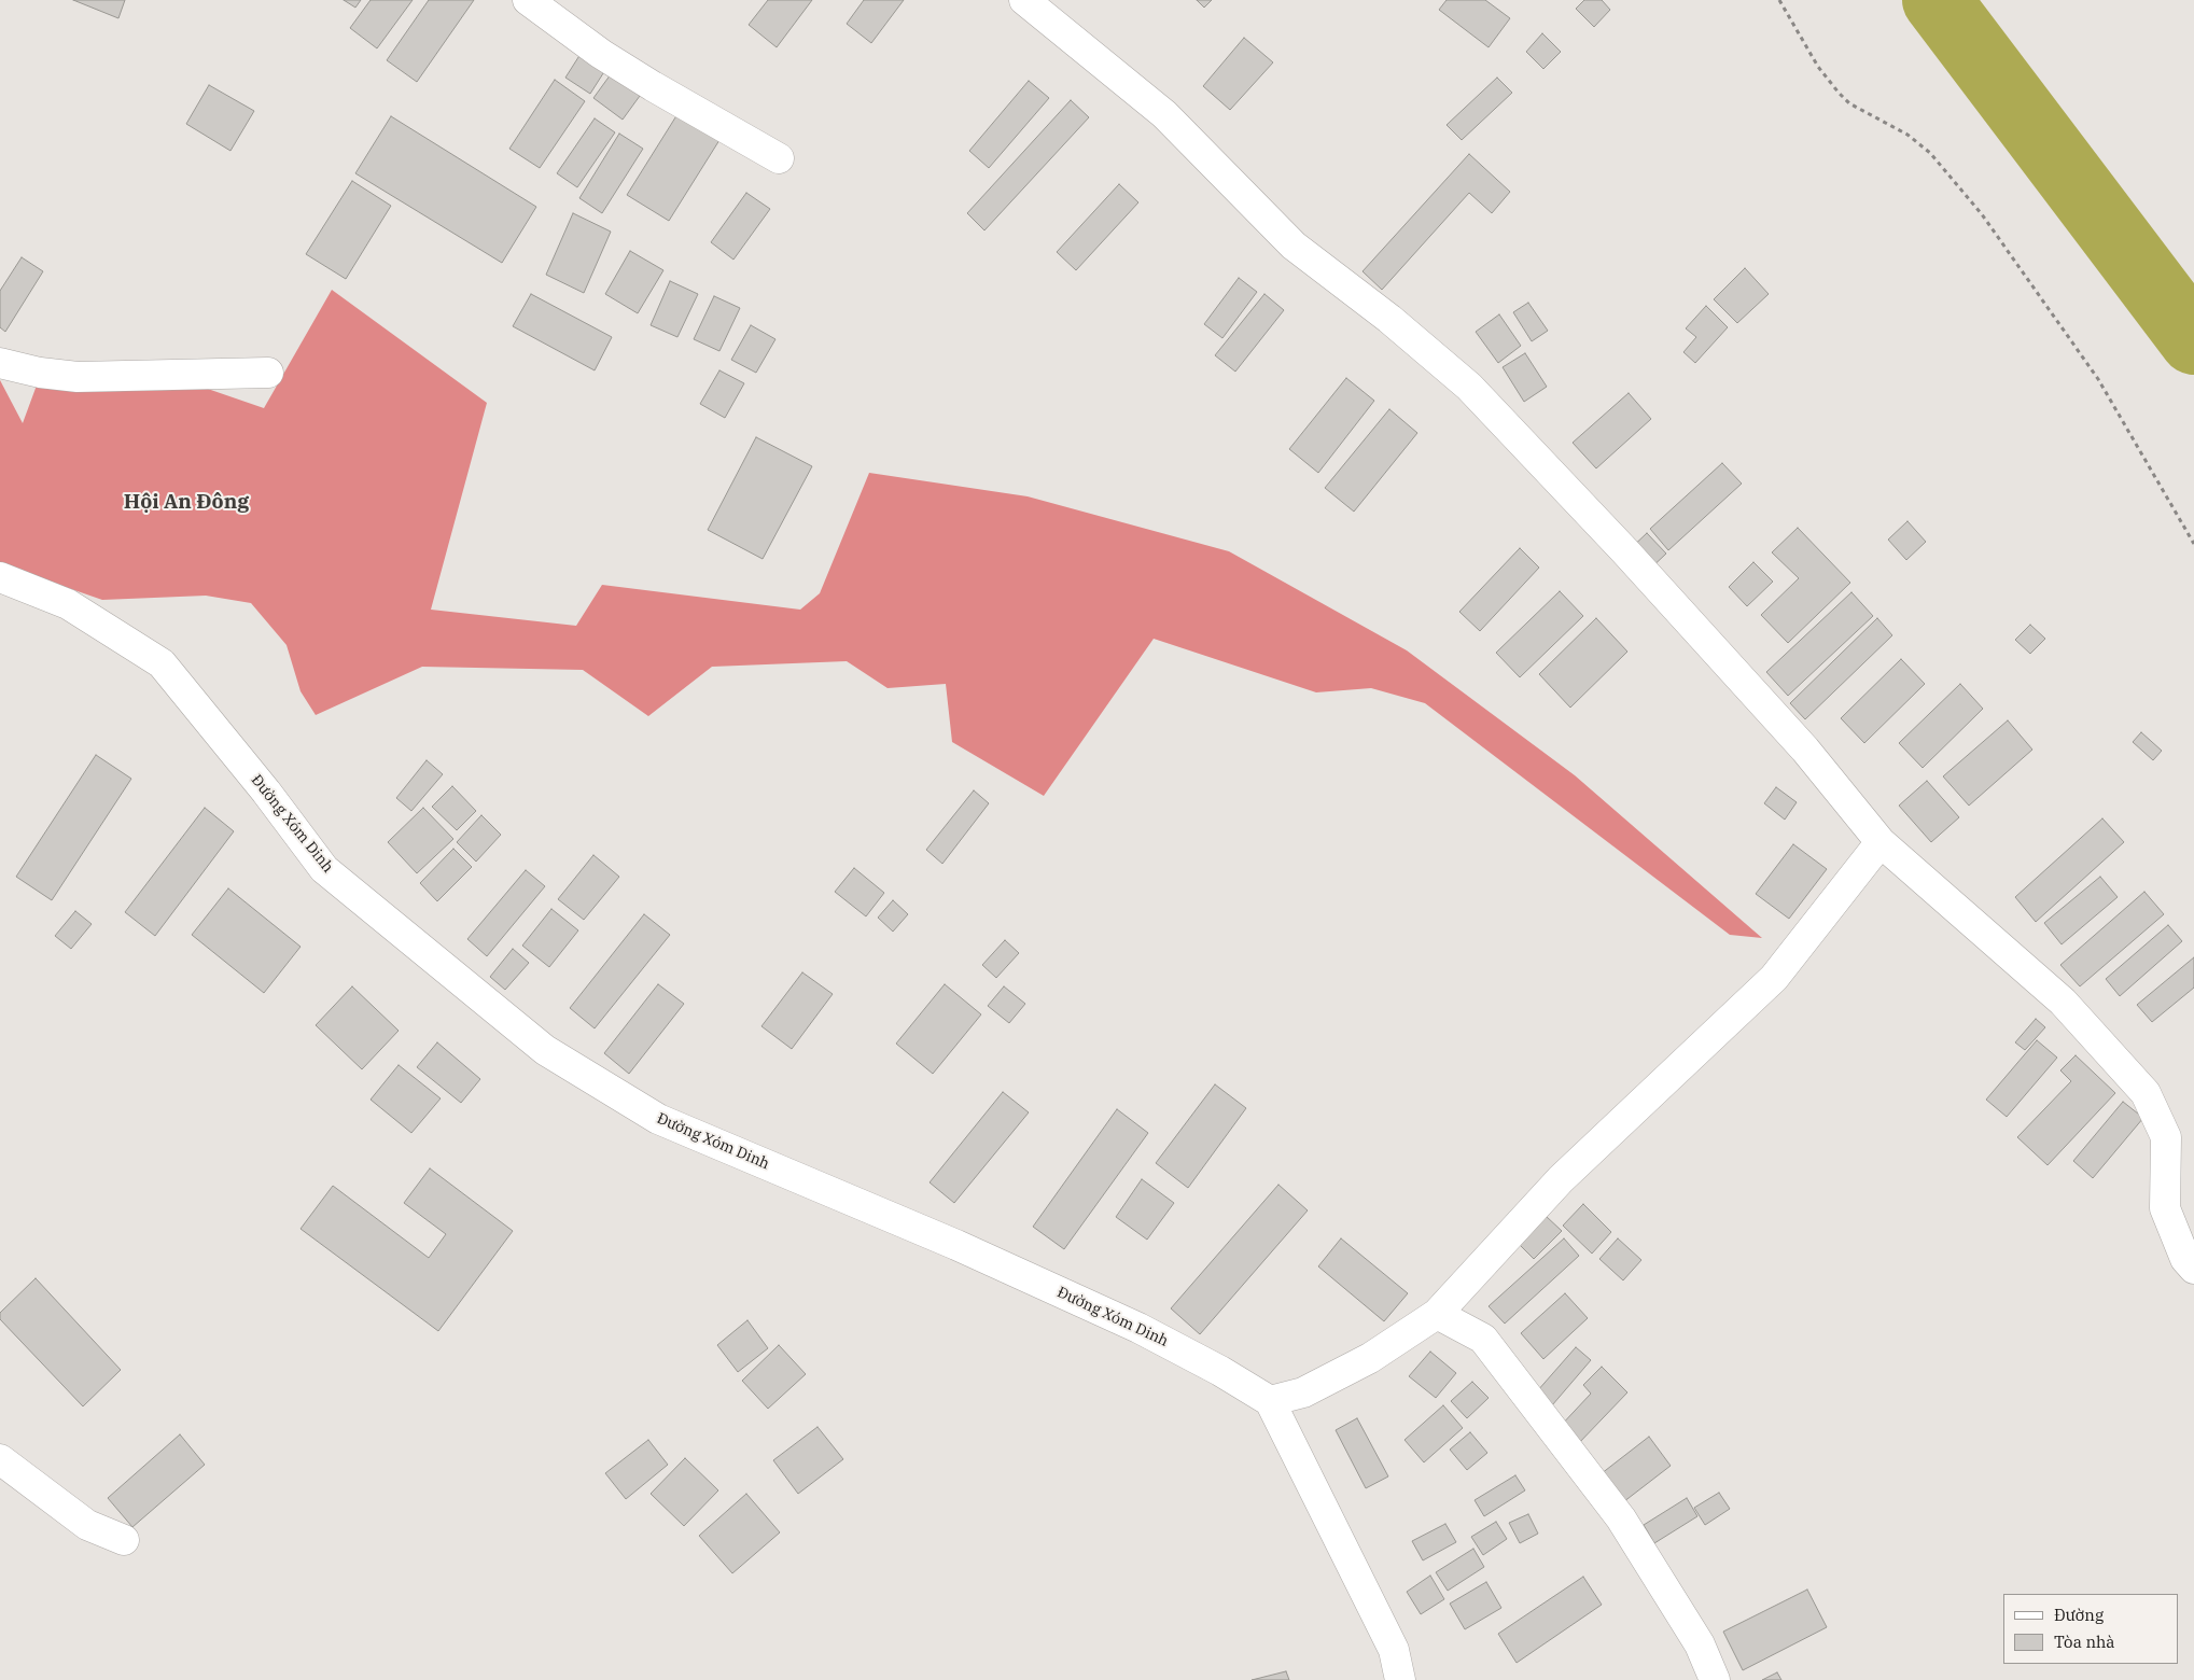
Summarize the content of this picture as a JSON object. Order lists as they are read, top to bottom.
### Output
{
  "streets": {
    "street": ["Đường Xóm Dinh"]
  },
  "districts": ["Hội An Đông"],
  "legend": ["Đường", "Tòa nhà"]
}
